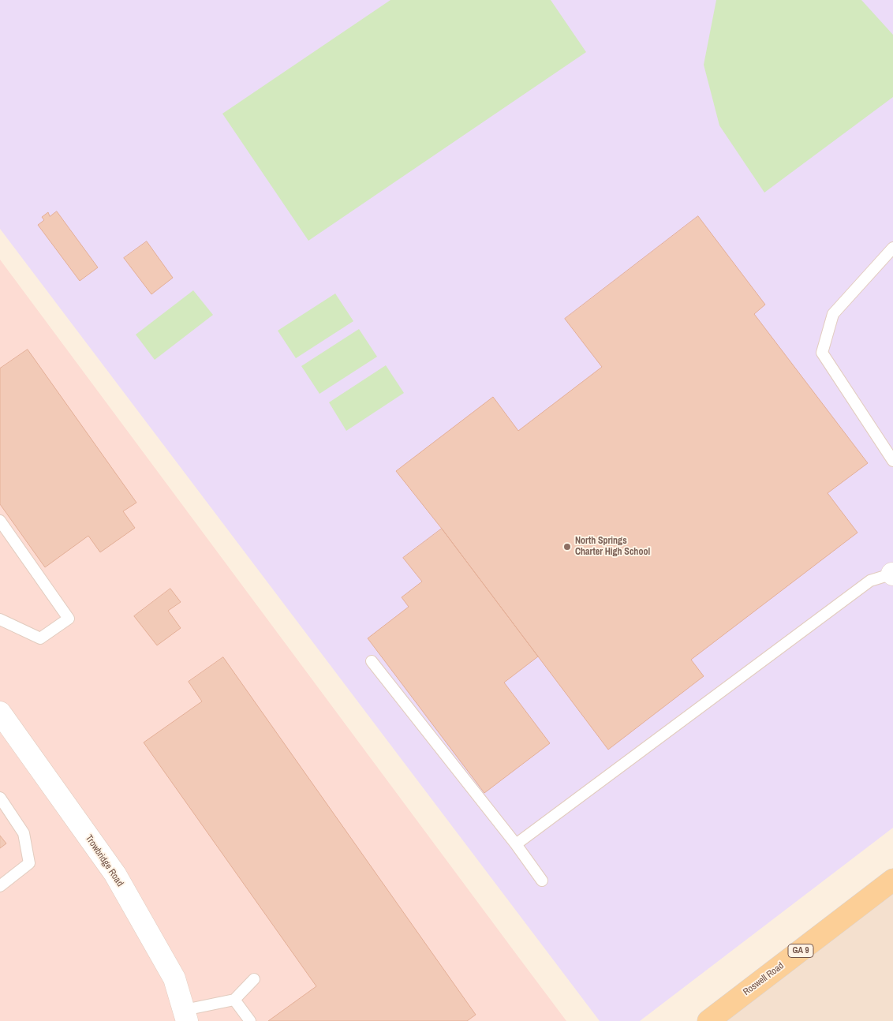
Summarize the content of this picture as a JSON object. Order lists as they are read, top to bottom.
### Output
{
  "streets": {
    "main road": ["GA 9", "Roswell Road"],
    "street": ["Trowbridge Road"]
  },
  "places": ["North Springs Charter High School"]
}
